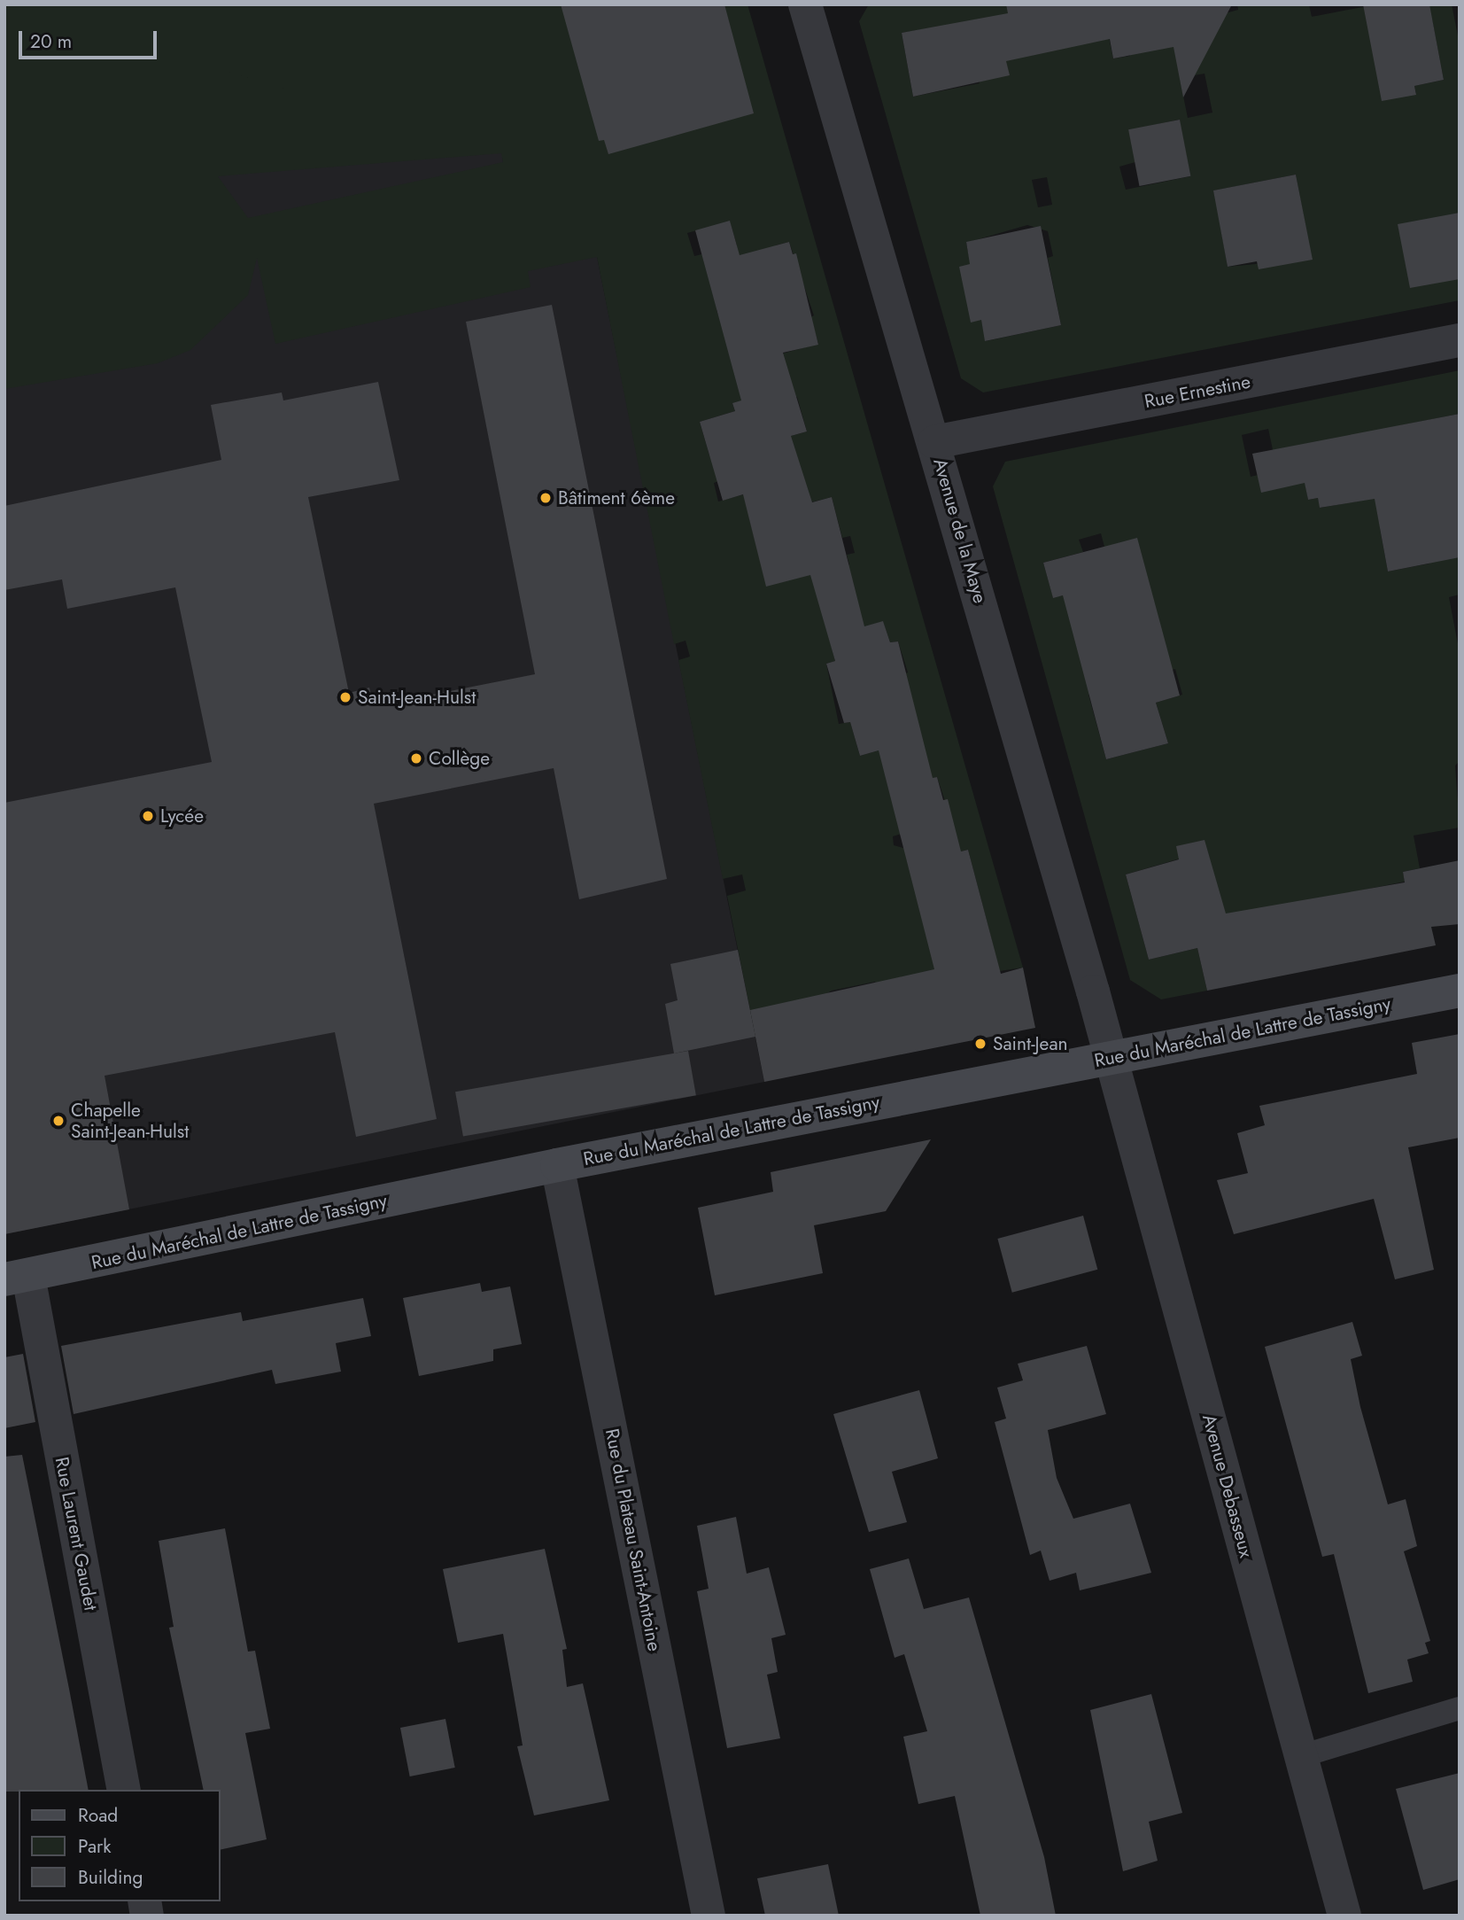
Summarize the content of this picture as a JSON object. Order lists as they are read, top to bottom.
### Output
{
  "streets": {
    "main road": ["Rue du Maréchal de Lattre de Tassigny"],
    "street": [
      "Rue Ernestine",
      "Avenue de la Maye",
      "Avenue Debasseux",
      "Rue Laurent Gaudet",
      "Rue du Plateau Saint-Antoine"
    ]
  },
  "crossings": [
    ["Rue Ernestine", "Avenue de la Maye"],
    ["Avenue de la Maye", "Rue du Maréchal de Lattre de Tassigny"],
    ["Avenue de la Maye", "Avenue Debasseux"],
    ["Rue du Maréchal de Lattre de Tassigny", "Avenue Debasseux"],
    ["Rue du Maréchal de Lattre de Tassigny", "Rue Laurent Gaudet"],
    ["Rue du Maréchal de Lattre de Tassigny", "Rue du Plateau Saint-Antoine"]
  ],
  "places": [
    "Bâtiment 6ème",
    "Saint-Jean-Hulst",
    "Collège",
    "Lycée",
    "Saint-Jean",
    "Chapelle Saint-Jean-Hulst"
  ],
  "legend": ["Road", "Park", "Building"],
  "scale_bar": "20 m"
}
